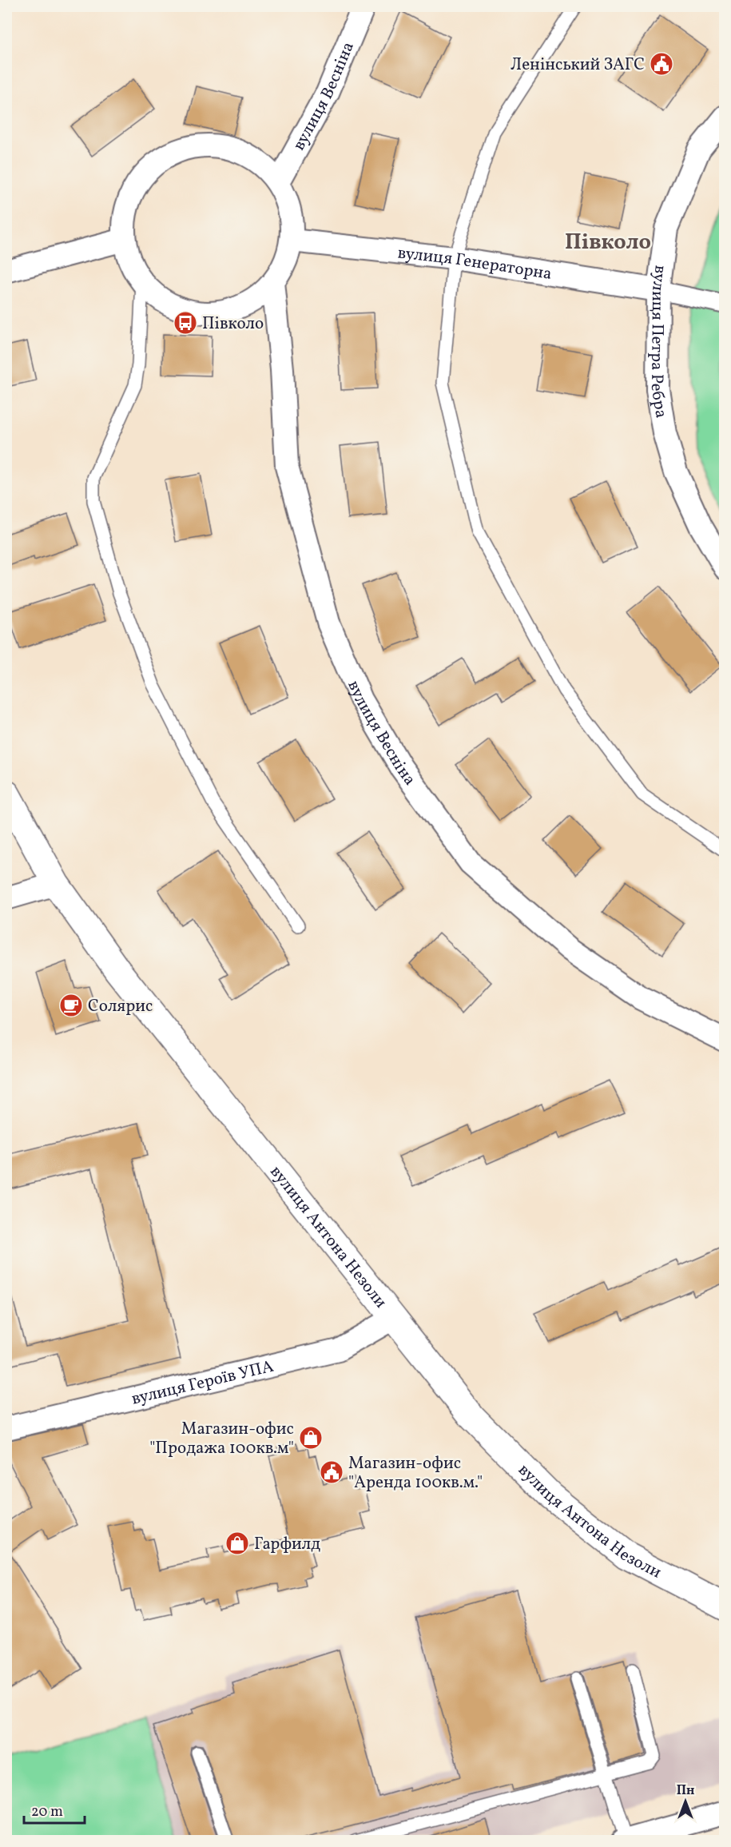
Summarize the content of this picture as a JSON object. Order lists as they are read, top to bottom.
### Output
{
  "streets": {
    "main road": ["вулиця Антона Незоли"],
    "street": [
      "вулиця Весніна",
      "вулиця Генераторна",
      "вулиця Петра Ребра",
      "вулиця Героїв УПА"
    ]
  },
  "crossings": [
    ["вулиця Весніна", "вулиця Генераторна"],
    ["вулиця Генераторна", "вулиця Петра Ребра"],
    ["вулиця Антона Незоли", "вулиця Героїв УПА"]
  ],
  "districts": ["Півколо"],
  "places": {
    "public building": ["Ленінський ЗАГС", "Магазин-офис \"Аренда 100кв.м.\""],
    "bus stop": ["Півколо"],
    "cafe": ["Солярис"],
    "shop": ["Магазин-офис \"Продажа 100кв.м\"", "Гарфилд"]
  },
  "scale_bar": "20 m",
  "north": "top"
}
